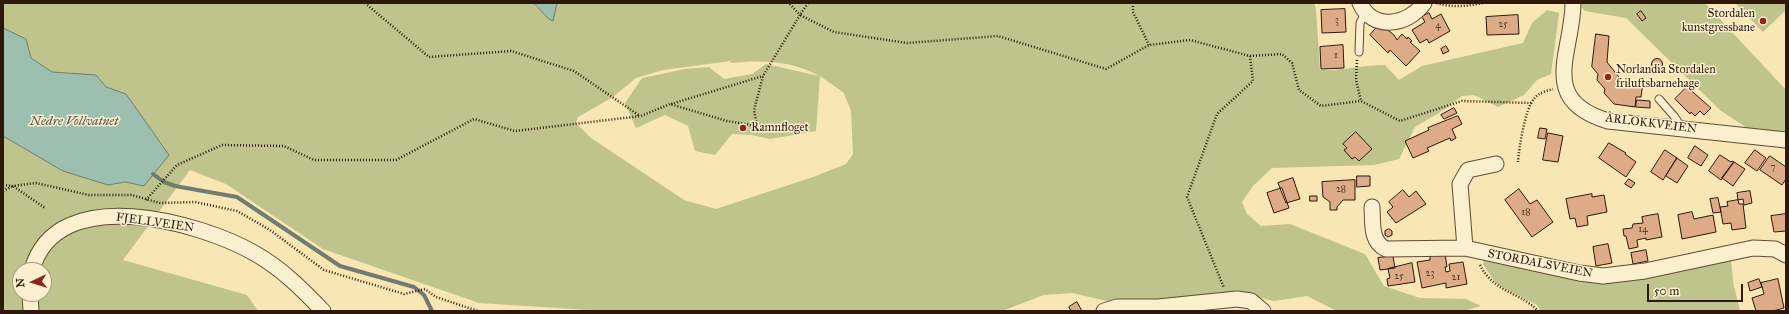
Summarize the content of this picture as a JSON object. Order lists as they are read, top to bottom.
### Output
{
  "streets": {
    "street": ["ÅRLOKKVEIEN", "FJELLVEIEN", "STORDALSVEIEN"]
  },
  "water": ["Nedre Vollvatnet"],
  "places": ["Stordalen kunstgressbane", "Norlandia Stordalen friluftsbarnehage", "Ramnfloget"],
  "house_numbers": [
    "3",
    "25",
    "4",
    "1",
    "7",
    "28",
    "18",
    "14",
    "23",
    "25",
    "21"
  ],
  "scale_bar": "50 m",
  "north": "left"
}
